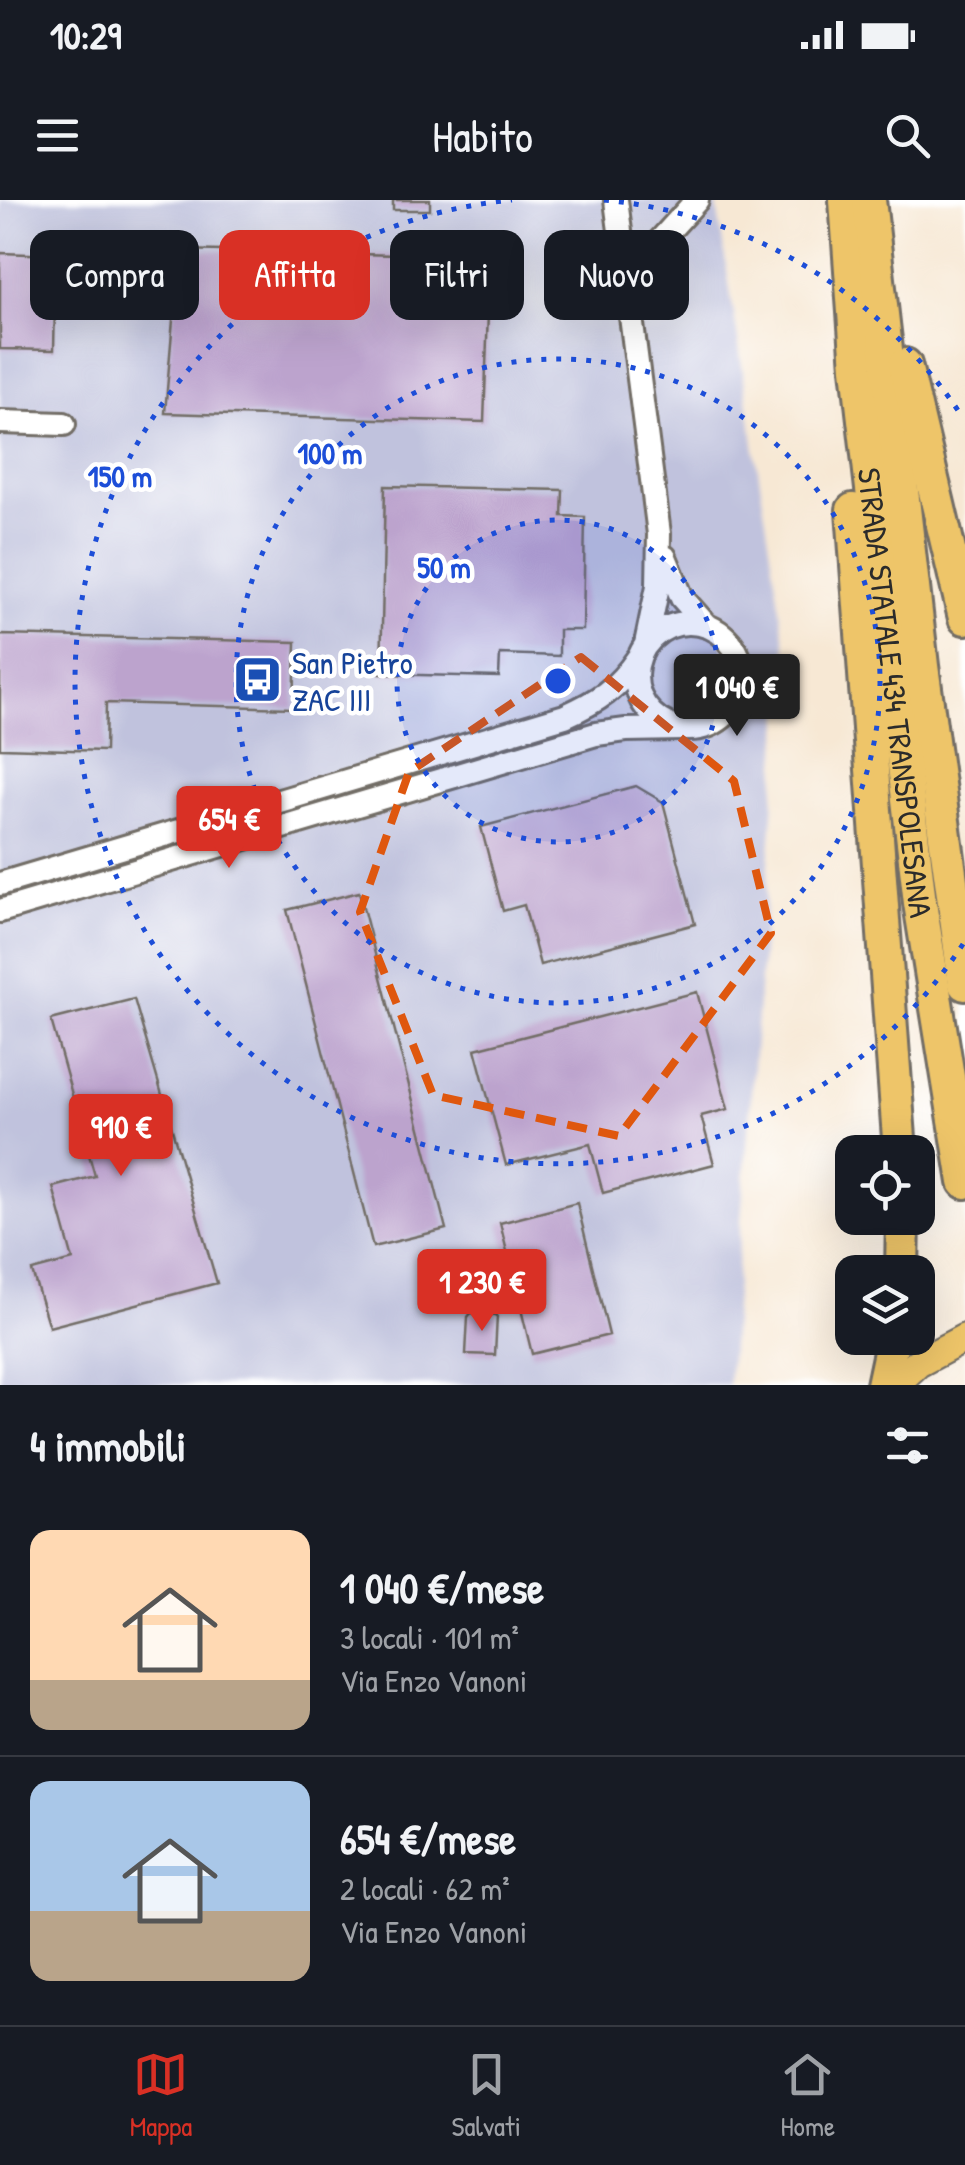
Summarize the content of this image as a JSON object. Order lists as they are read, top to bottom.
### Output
{
  "streets": {
    "highway": ["STRADA STATALE 434 TRANSPOLESANA"]
  },
  "places": {
    "bus stop": ["San Pietro ZAC III"]
  },
  "page": {
    "status": "10:29",
    "header": "Habito",
    "chip": [
      "Compra",
      "Affitta",
      "Filtri",
      "Nuovo"
    ],
    "price": [
      "1 040 €",
      "654 €",
      "910 €",
      "1 230 €"
    ],
    "heading": "4 immobili",
    "list": [
      {
        "name": "1 040 €/mese",
        "note": "3 locali · 101 m² · Via Enzo Vanoni"
      },
      {
        "name": "654 €/mese",
        "note": "2 locali · 62 m² · Via Enzo Vanoni"
      }
    ],
    "tabs": ["Mappa", "Salvati", "Home"]
  },
  "rings": ["100 m", "150 m", "50 m"]
}
